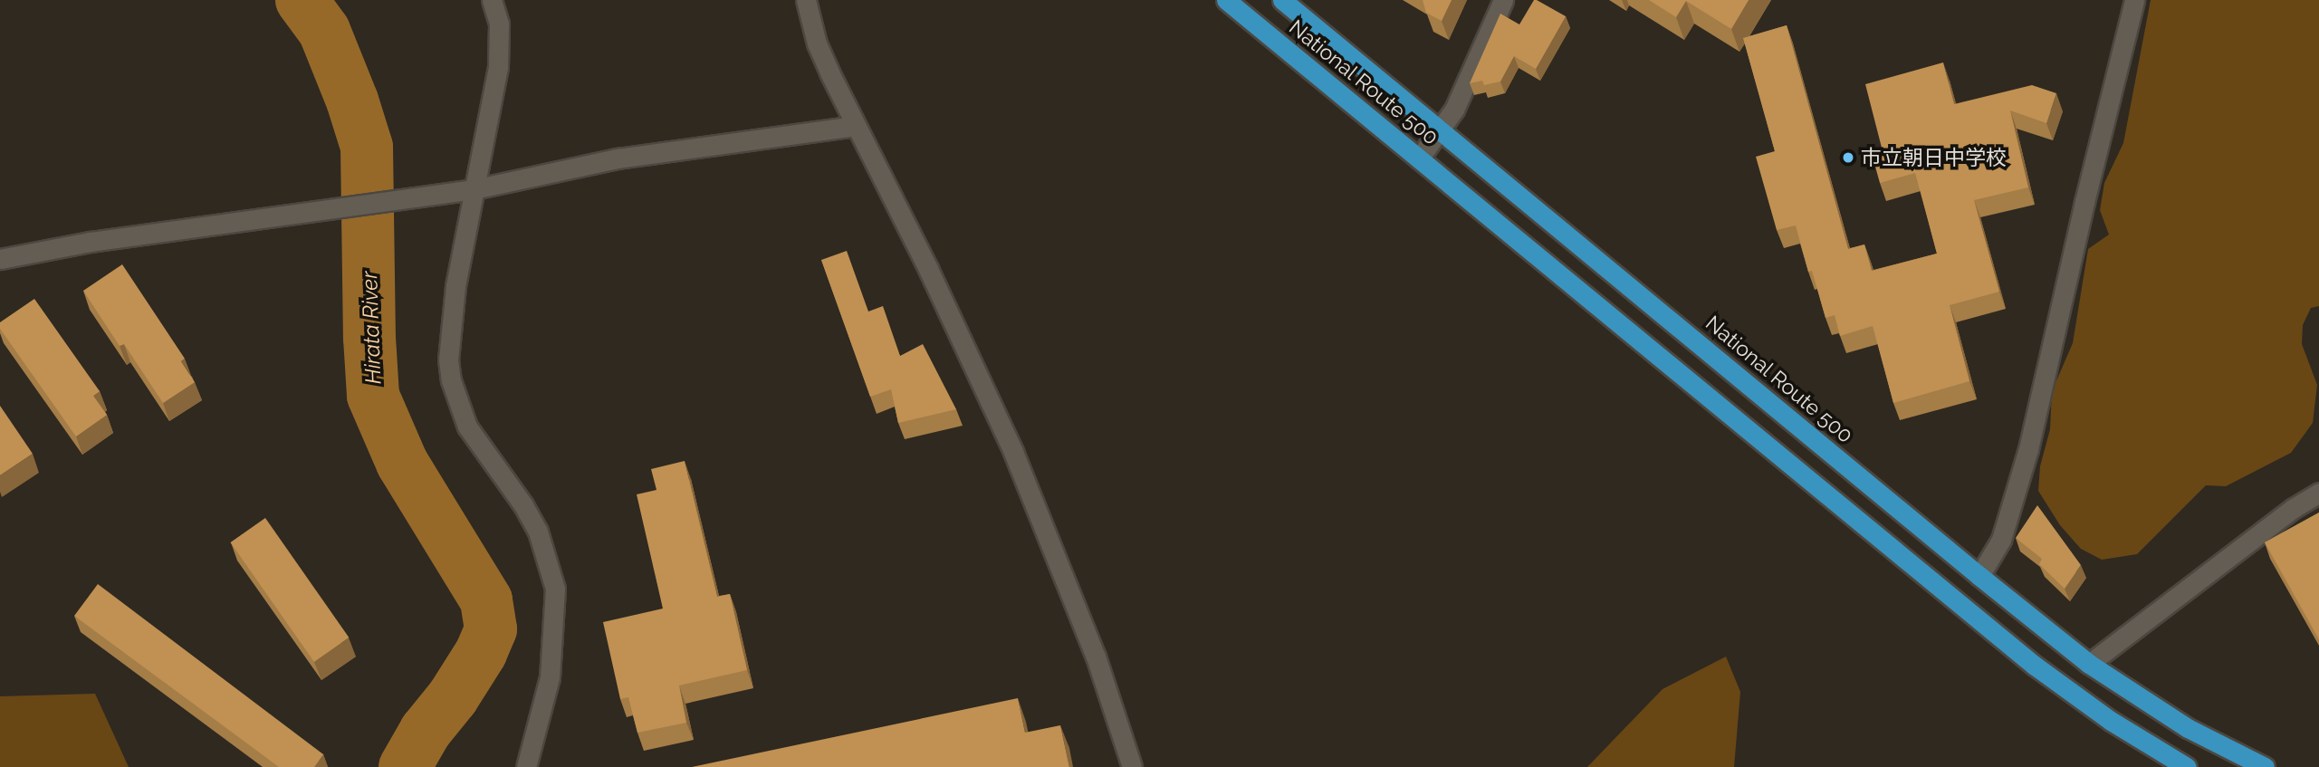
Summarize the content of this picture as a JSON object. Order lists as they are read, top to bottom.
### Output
{
  "streets": {
    "highway": ["National Route 500"]
  },
  "water": ["Hirata River"],
  "places": ["市立朝日中学校"]
}
